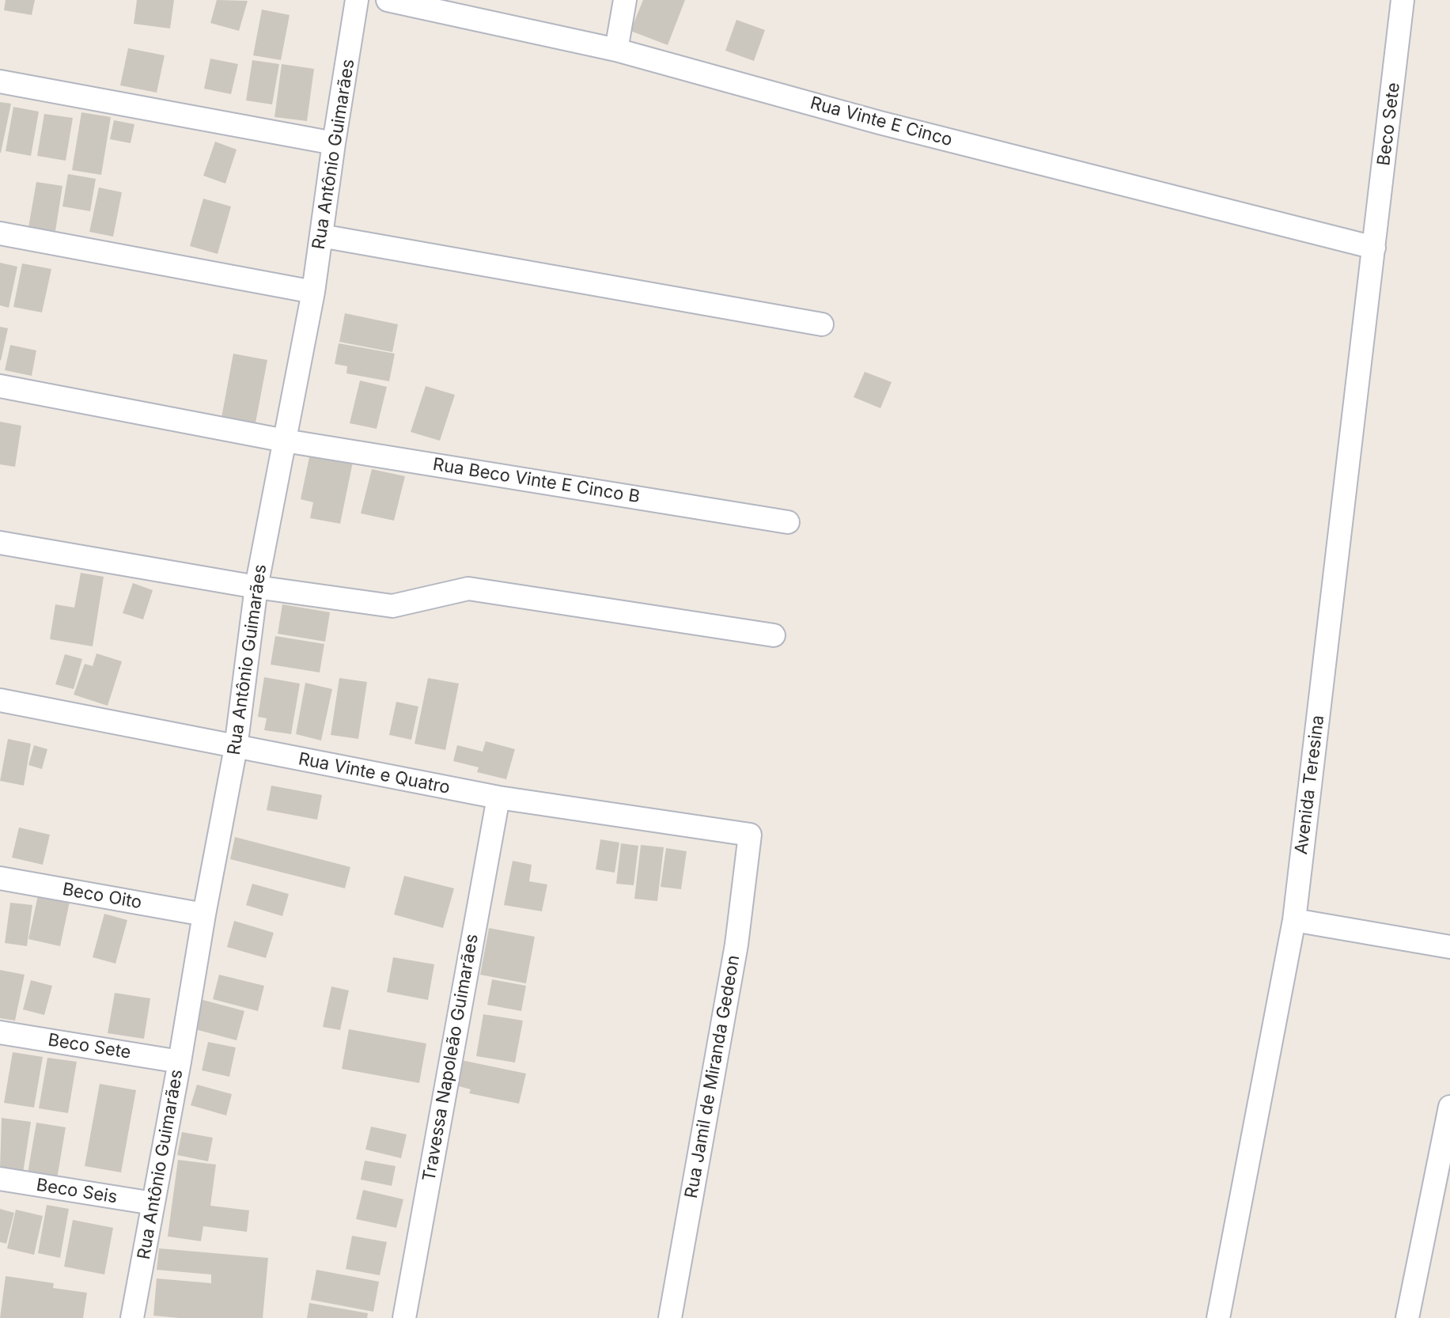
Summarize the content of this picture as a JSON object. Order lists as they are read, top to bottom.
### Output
{
  "streets": {
    "street": [
      "Rua Vinte E Cinco",
      "Beco Sete",
      "Rua Antônio Guimarães",
      "Rua Beco Vinte E Cinco B",
      "Rua Vinte e Quatro",
      "Avenida Teresina",
      "Beco Oito",
      "Travessa Napoleão Guimarães",
      "Rua Jamil de Miranda Gedeon",
      "Beco Seis"
    ]
  },
  "crossings": [
    ["Rua Vinte E Cinco", "Beco Sete"],
    ["Rua Vinte E Cinco", "Avenida Teresina"],
    ["Beco Sete", "Rua Antônio Guimarães"],
    ["Beco Sete", "Avenida Teresina"],
    ["Rua Antônio Guimarães", "Rua Beco Vinte E Cinco B"],
    ["Rua Antônio Guimarães", "Rua Vinte e Quatro"],
    ["Rua Antônio Guimarães", "Beco Oito"],
    ["Rua Antônio Guimarães", "Beco Seis"],
    ["Rua Vinte e Quatro", "Travessa Napoleão Guimarães"],
    ["Rua Vinte e Quatro", "Rua Jamil de Miranda Gedeon"]
  ]
}
